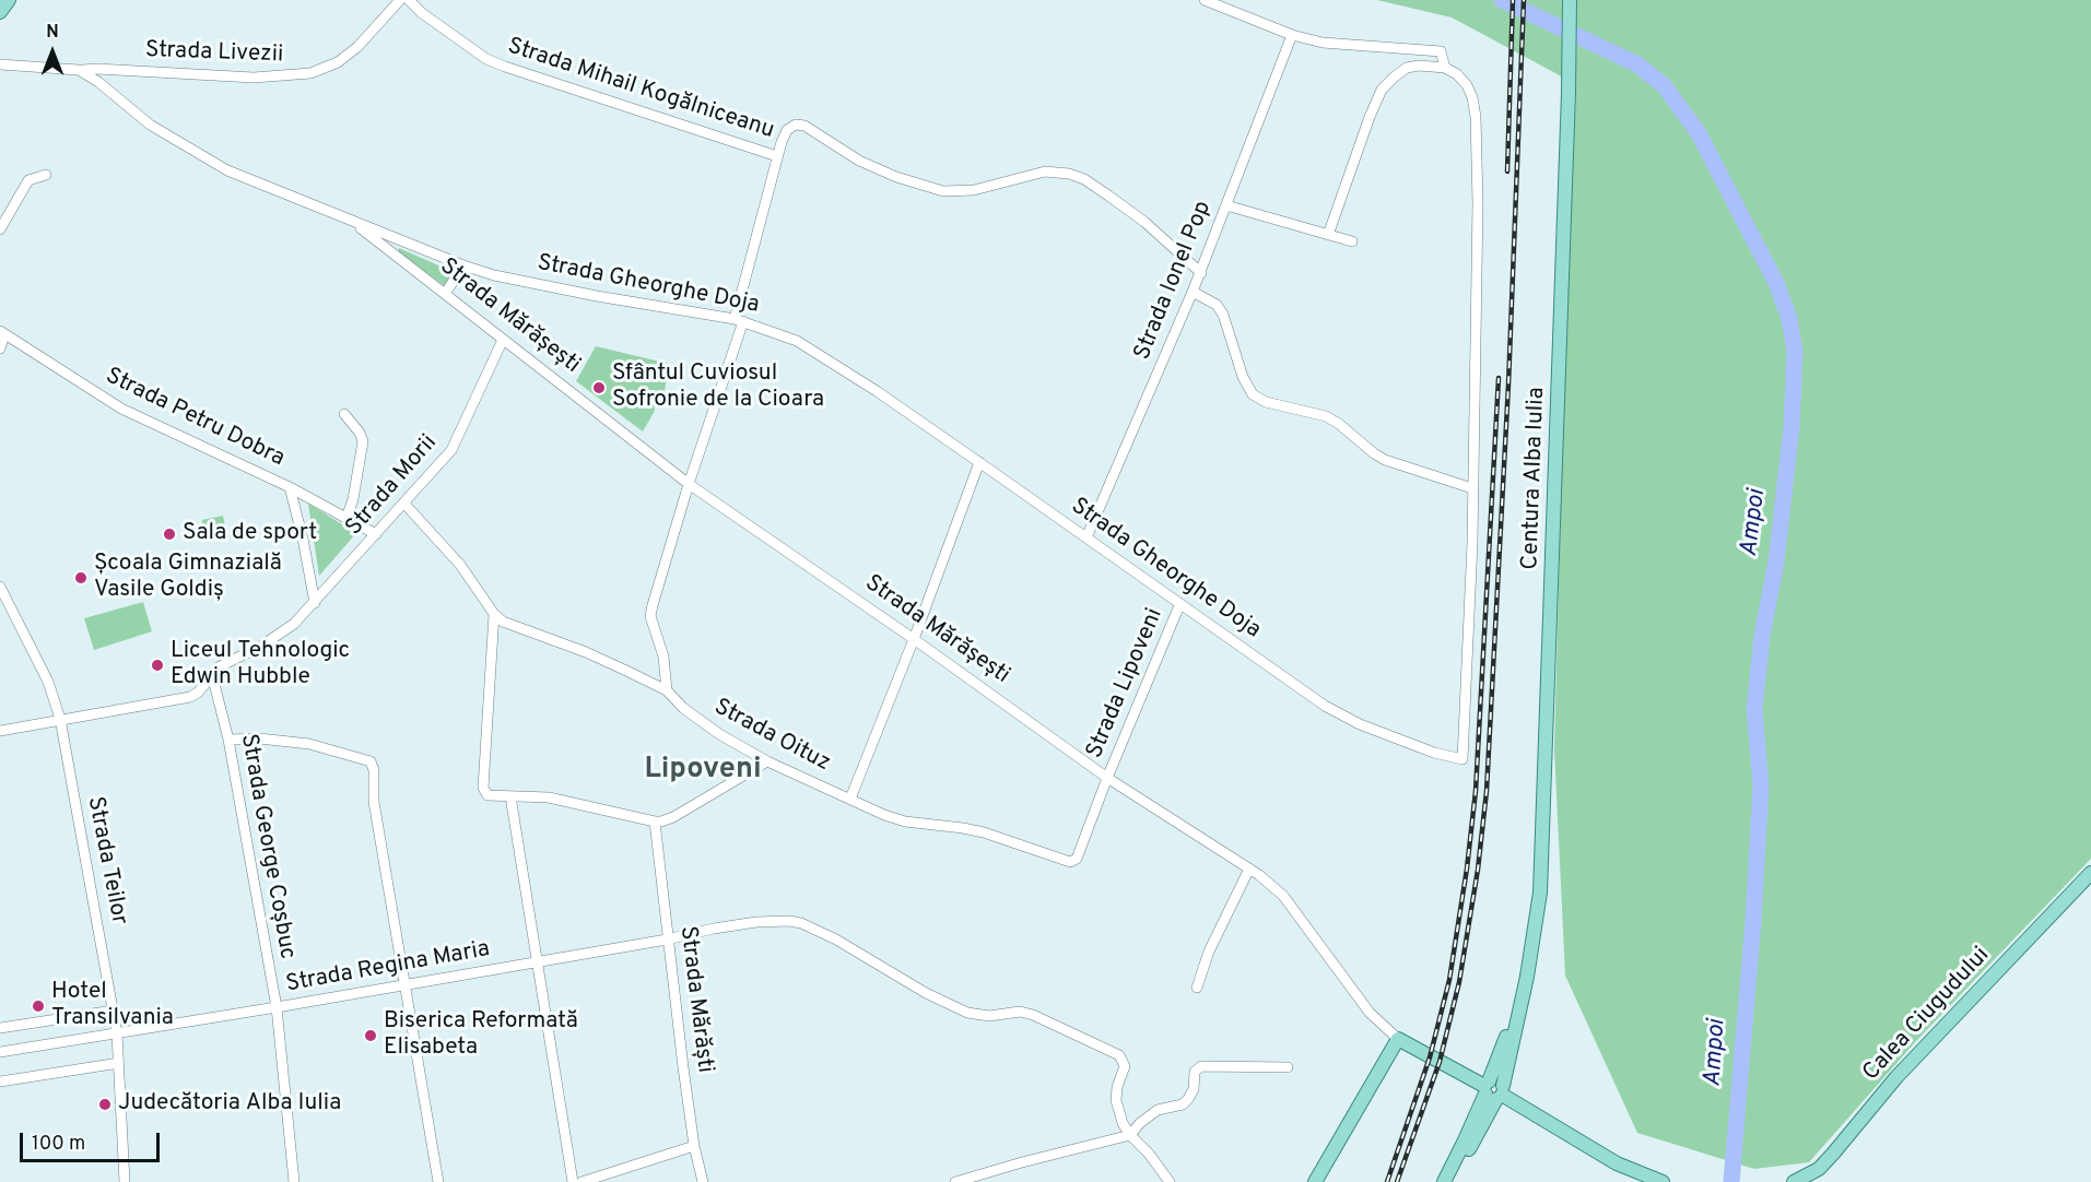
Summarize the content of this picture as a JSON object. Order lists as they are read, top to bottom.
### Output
{
  "streets": {
    "main road": ["Strada Mărășești", "Centura Alba Iulia", "Calea Ciugudului"],
    "street": [
      "Strada Livezii",
      "Strada Mihail Kogălniceanu",
      "Strada Ionel Pop",
      "Strada Gheorghe Doja",
      "Strada Petru Dobra",
      "Strada Morii",
      "Strada Lipoveni",
      "Strada Oituz",
      "Strada George Coșbuc",
      "Strada Teilor",
      "Strada Regina Maria",
      "Strada Mărăști"
    ]
  },
  "crossings": [
    ["Strada Livezii", "Strada Gheorghe Doja"],
    ["Strada Mihail Kogălniceanu", "Strada Ionel Pop"],
    ["Strada Ionel Pop", "Strada Gheorghe Doja"],
    ["Strada Gheorghe Doja", "Strada Mărășești"],
    ["Strada Gheorghe Doja", "Strada Lipoveni"],
    ["Strada Mărășești", "Centura Alba Iulia"],
    ["Strada Mărășești", "Strada Morii"],
    ["Strada Mărășești", "Strada Lipoveni"],
    ["Strada Mărășești", "Strada Oituz"],
    ["Strada Petru Dobra", "Strada Morii"],
    ["Strada Morii", "Strada George Coșbuc"],
    ["Strada Morii", "Strada Teilor"],
    ["Strada Lipoveni", "Strada Oituz"],
    ["Strada George Coșbuc", "Strada Regina Maria"],
    ["Strada Teilor", "Strada Regina Maria"],
    ["Strada Regina Maria", "Strada Mărăști"]
  ],
  "districts": ["Lipoveni"],
  "water": ["Ampoi"],
  "places": [
    "Sfântul Cuviosul Sofronie de la Cioara",
    "Sala de sport",
    "Școala Gimnazială Vasile Goldiș",
    "Liceul Tehnologic Edwin Hubble",
    "Hotel Transilvania",
    "Biserica Reformată Elisabeta",
    "Judecătoria Alba Iulia"
  ],
  "scale_bar": "100 m",
  "north": "top"
}
